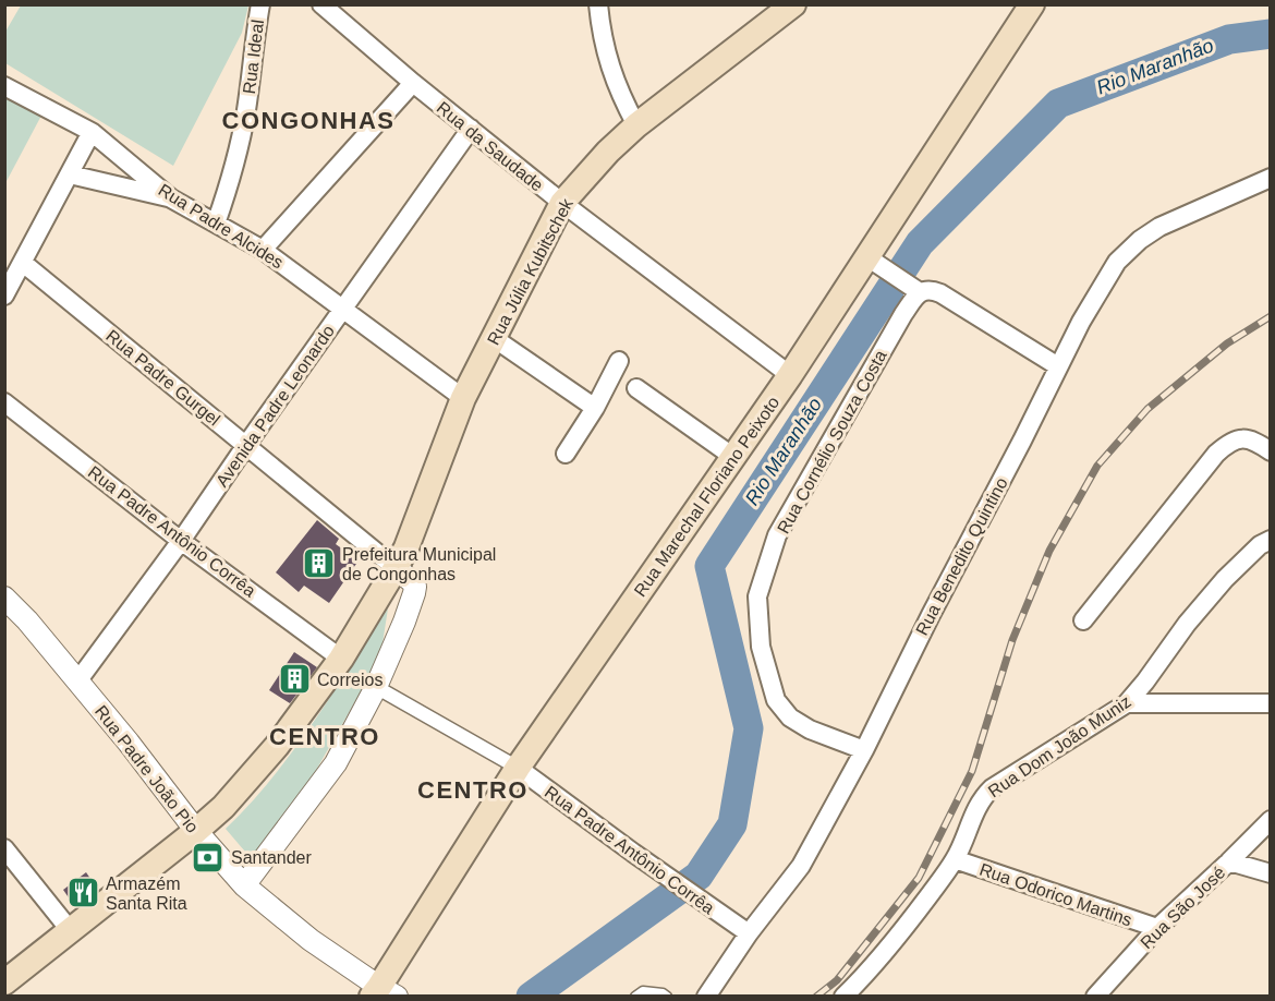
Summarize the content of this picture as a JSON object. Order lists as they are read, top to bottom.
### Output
{
  "streets": {
    "main road": ["Rua Júlia Kubitschek", "Rua Marechal Floriano Peixoto"],
    "street": [
      "Rua Ideal",
      "Rua da Saudade",
      "Rua Padre Alcides",
      "Rua Padre Gurgel",
      "Avenida Padre Leonardo",
      "Rua Cornélio Souza Costa",
      "Rua Padre Antônio Corrêa",
      "Rua Benedito Quintino",
      "Rua Dom João Muniz",
      "Rua Padre João Pio",
      "Rua Odorico Martins",
      "Rua São José"
    ]
  },
  "crossings": [
    ["Rua Ideal", "Rua Padre Alcides"],
    ["Rua da Saudade", "Rua Júlia Kubitschek"],
    ["Rua da Saudade", "Avenida Padre Leonardo"],
    ["Rua da Saudade", "Rua Marechal Floriano Peixoto"],
    ["Rua Padre Alcides", "Rua Júlia Kubitschek"],
    ["Rua Padre Alcides", "Avenida Padre Leonardo"],
    ["Rua Júlia Kubitschek", "Rua Padre Gurgel"],
    ["Rua Júlia Kubitschek", "Rua Padre Antônio Corrêa"],
    ["Rua Júlia Kubitschek", "Rua Padre João Pio"],
    ["Rua Padre Gurgel", "Avenida Padre Leonardo"],
    ["Avenida Padre Leonardo", "Rua Padre Antônio Corrêa"],
    ["Avenida Padre Leonardo", "Rua Padre João Pio"],
    ["Rua Cornélio Souza Costa", "Rua Benedito Quintino"],
    ["Rua Marechal Floriano Peixoto", "Rua Padre Antônio Corrêa"],
    ["Rua Marechal Floriano Peixoto", "Rua Padre João Pio"],
    ["Rua Padre Antônio Corrêa", "Rua Benedito Quintino"],
    ["Rua Dom João Muniz", "Rua Odorico Martins"],
    ["Rua Odorico Martins", "Rua São José"]
  ],
  "districts": ["CONGONHAS", "CENTRO", "CENTRO"],
  "water": ["Rio Maranhão"],
  "places": {
    "building": ["Prefeitura Municipal de Congonhas", "Correios"],
    "bank": ["Santander"],
    "restaurant": ["Armazém Santa Rita"]
  }
}
